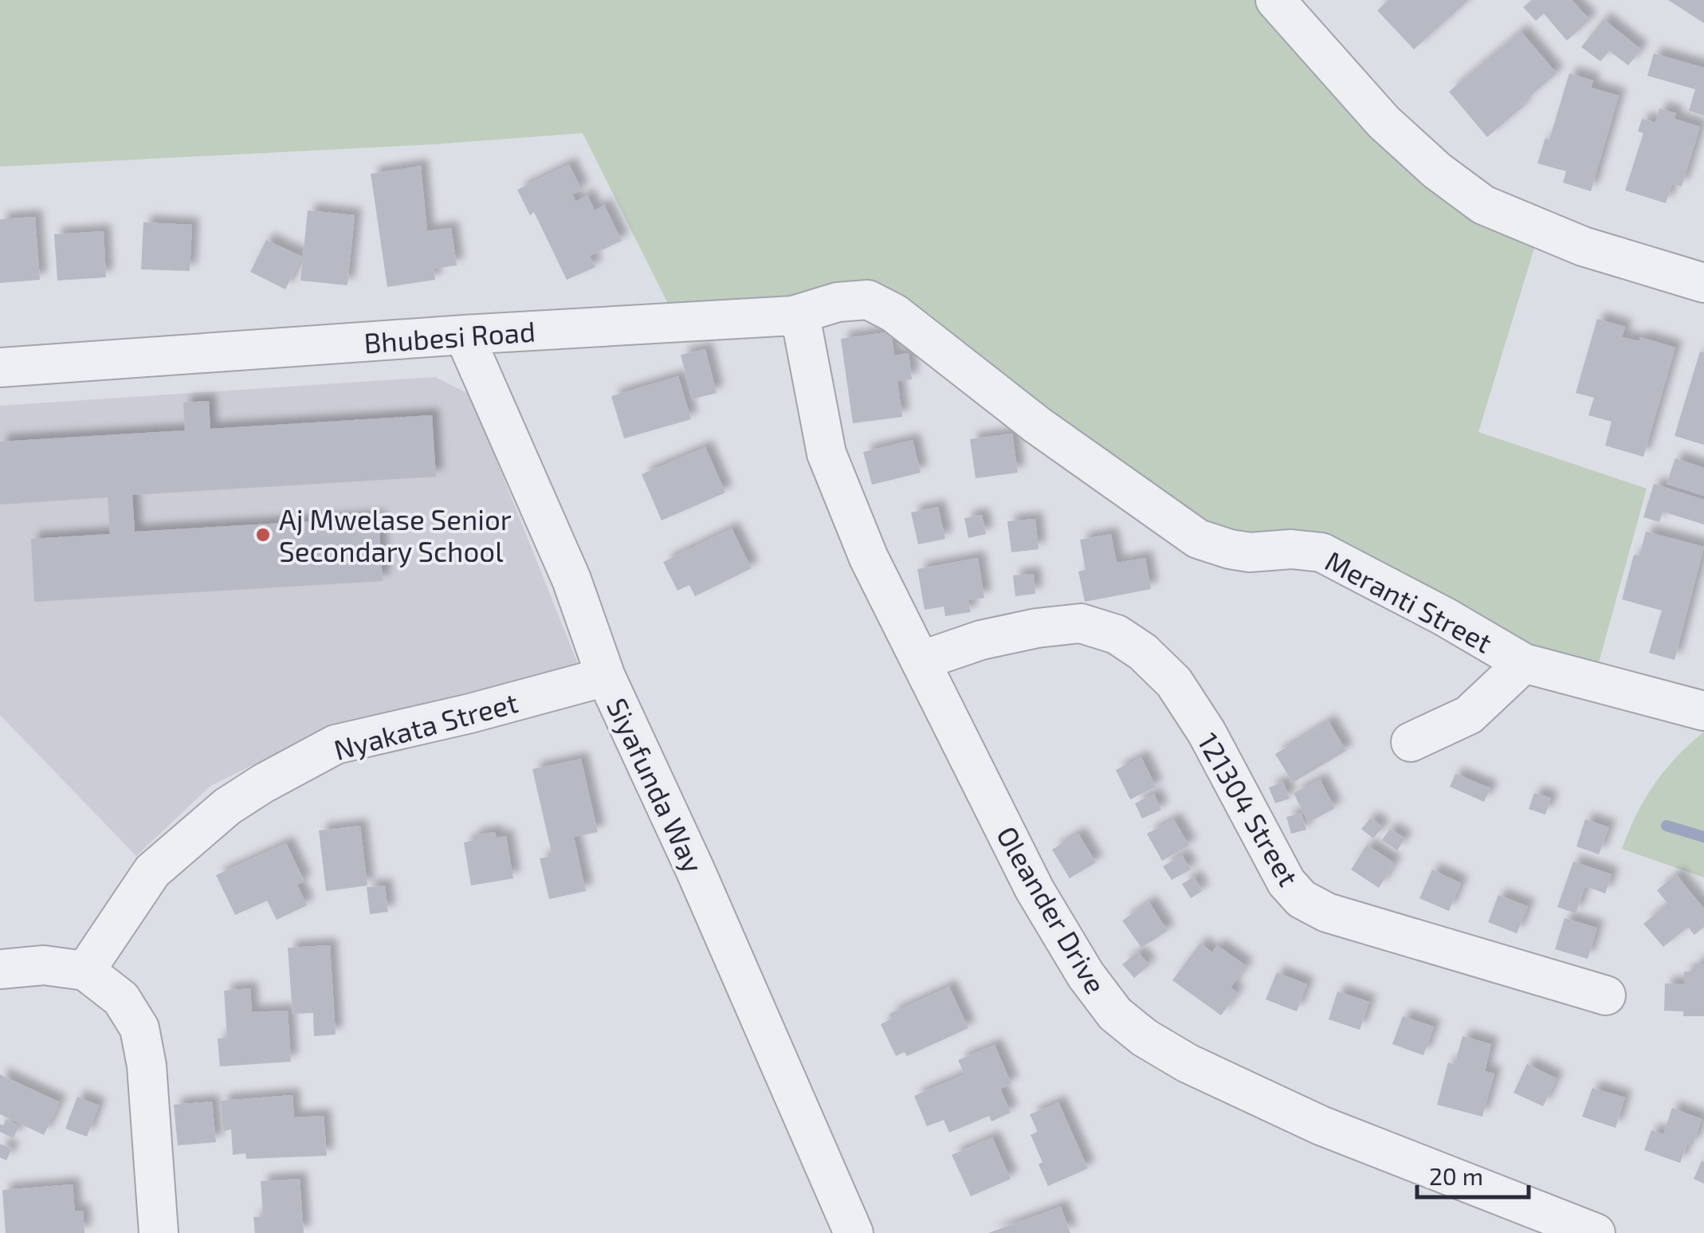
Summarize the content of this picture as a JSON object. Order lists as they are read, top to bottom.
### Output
{
  "streets": {
    "street": [
      "Bhubesi Road",
      "Meranti Street",
      "Nyakata Street",
      "Siyafunda Way",
      "121304 Street",
      "Oleander Drive"
    ]
  },
  "crossings": [
    ["Bhubesi Road", "Meranti Street"],
    ["Bhubesi Road", "Siyafunda Way"],
    ["Bhubesi Road", "Oleander Drive"],
    ["Nyakata Street", "Siyafunda Way"],
    ["121304 Street", "Oleander Drive"]
  ],
  "places": ["Aj Mwelase Senior Secondary School"],
  "scale_bar": "20 m"
}
